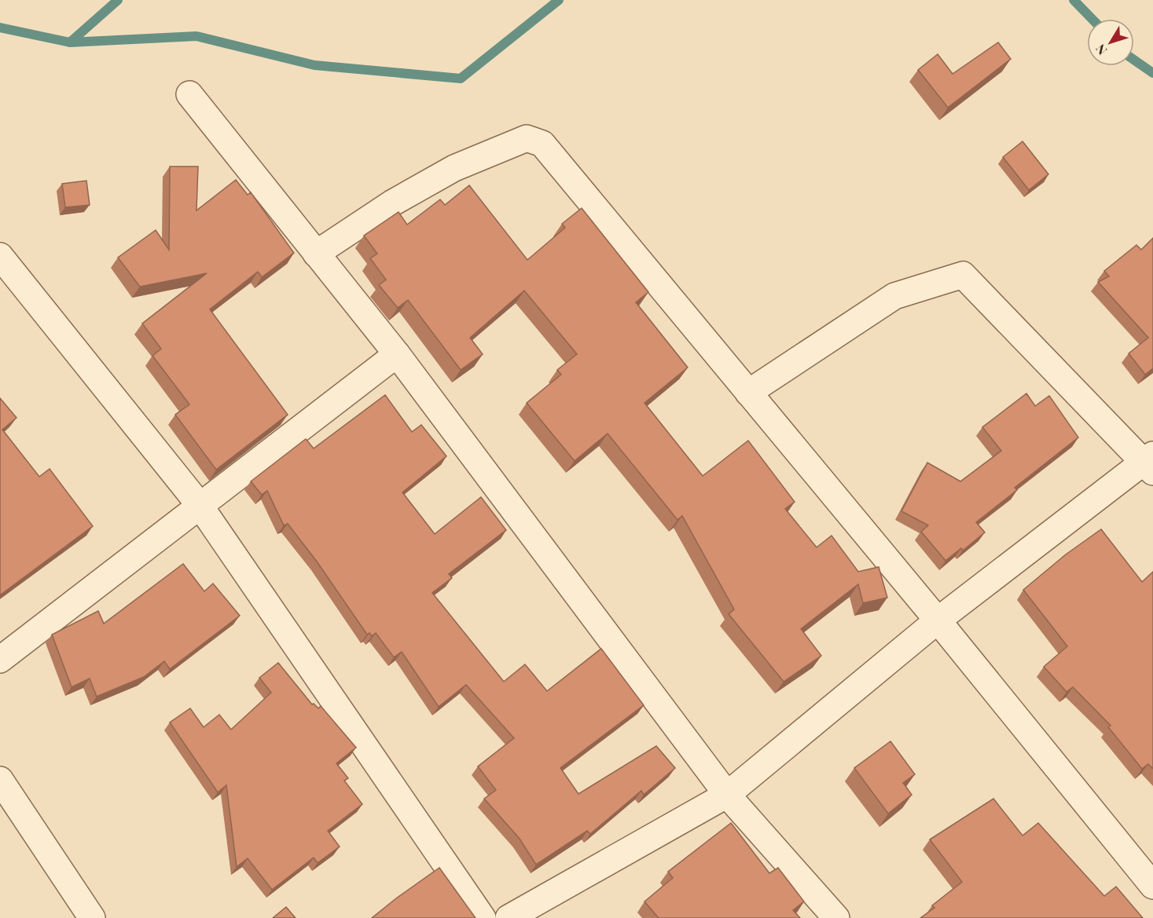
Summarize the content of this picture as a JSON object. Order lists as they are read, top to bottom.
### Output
{
  "north": "bottom left"
}
